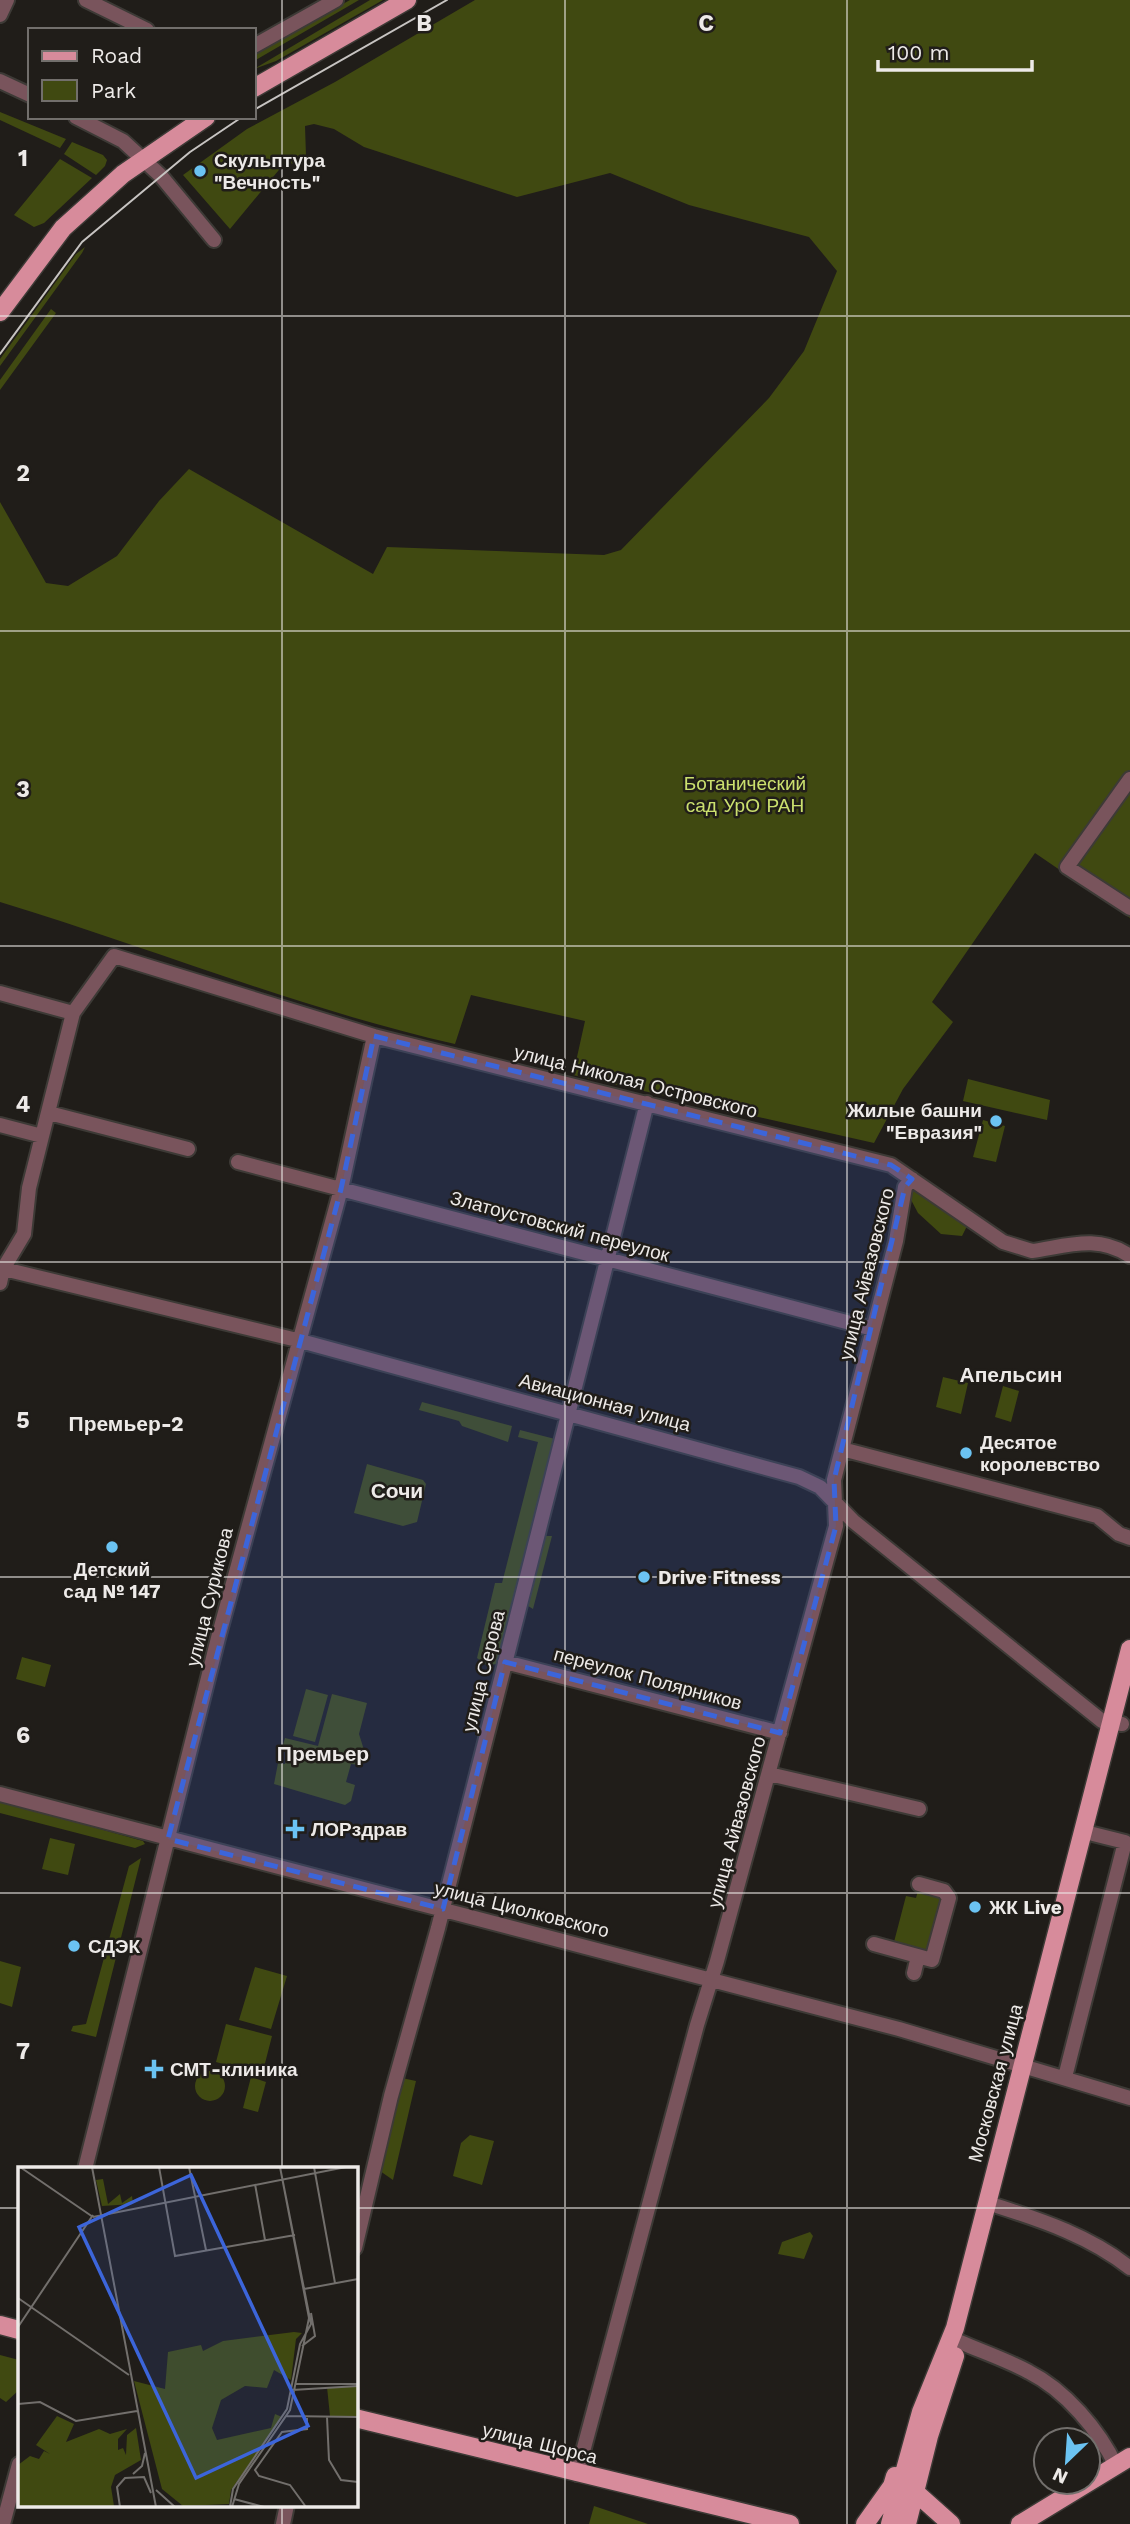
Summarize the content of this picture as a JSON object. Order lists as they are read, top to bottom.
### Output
{
  "streets": {
    "main road": ["Московская улица", "улица Щорса"],
    "street": [
      "улица Николая Островского",
      "Златоустовский переулок",
      "улица Айвазовского",
      "Авиационная улица",
      "улица Сурикова",
      "улица Серова",
      "переулок Полярников",
      "улица Циолковского"
    ]
  },
  "crossings": [
    ["улица Николая Островского", "улица Айвазовского"],
    ["улица Николая Островского", "улица Сурикова"],
    ["улица Николая Островского", "улица Серова"],
    ["Златоустовский переулок", "улица Айвазовского"],
    ["Златоустовский переулок", "улица Сурикова"],
    ["Златоустовский переулок", "улица Серова"],
    ["улица Айвазовского", "Авиационная улица"],
    ["улица Айвазовского", "переулок Полярников"],
    ["улица Айвазовского", "улица Циолковского"],
    ["улица Айвазовского", "улица Щорса"],
    ["Авиационная улица", "улица Сурикова"],
    ["Авиационная улица", "улица Серова"],
    ["Авиационная улица", "Московская улица"],
    ["улица Сурикова", "улица Циолковского"],
    ["улица Серова", "переулок Полярников"],
    ["улица Серова", "улица Циолковского"],
    ["улица Циолковского", "Московская улица"]
  ],
  "districts": [
    "Апельсин",
    "Премьер-2",
    "Сочи",
    "Премьер"
  ],
  "parks": ["Ботанический сад УрО РАН"],
  "places": {
    "other": [
      "Скульптура \"Вечность\"",
      "Жилые башни \"Евразия\"",
      "Десятое королевство",
      "Детский сад № 147",
      "Drive Fitness",
      "ЖК Live",
      "СДЭК"
    ],
    "health": ["ЛОРздрав", "СМТ-клиника"]
  },
  "legend": ["Road", "Park"],
  "scale_bar": "100 m",
  "north": "bottom left",
  "grid": {
    "columns": ["B", "C"],
    "rows": [
      "1",
      "2",
      "3",
      "4",
      "5",
      "6",
      "7"
    ]
  }
}
